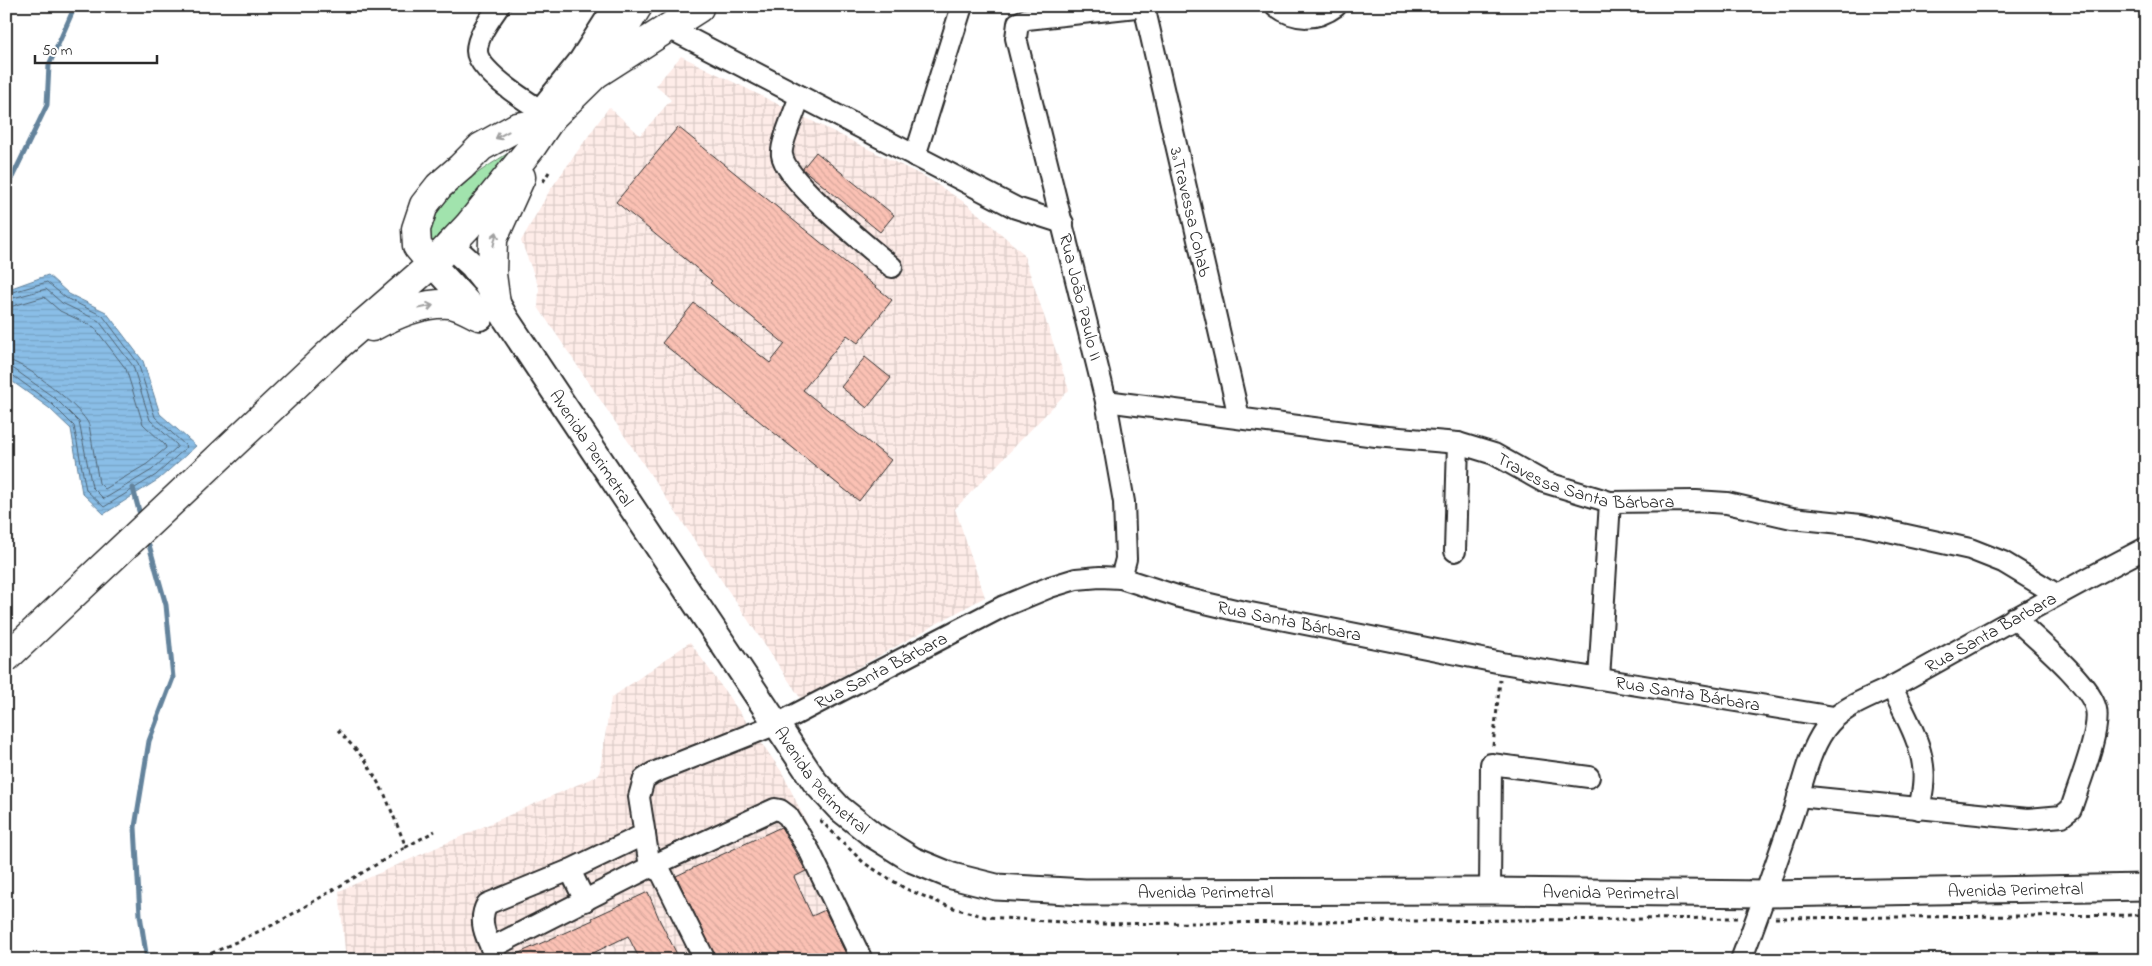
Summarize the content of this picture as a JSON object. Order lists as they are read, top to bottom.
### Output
{
  "streets": {
    "main road": ["Avenida Perimetral"],
    "street": [
      "3ªTravessa Cohab",
      "Rua João Paulo II",
      "Travessa Santa Bárbara",
      "Rua Santa Bárbara",
      "Rua Santa Barbara"
    ]
  },
  "crossings": [
    ["3ªTravessa Cohab", "Rua João Paulo II"],
    ["3ªTravessa Cohab", "Travessa Santa Bárbara"],
    ["Rua João Paulo II", "Travessa Santa Bárbara"],
    ["Rua João Paulo II", "Rua Santa Bárbara"],
    ["Avenida Perimetral", "Rua Santa Bárbara"],
    ["Travessa Santa Bárbara", "Rua Santa Barbara"],
    ["Rua Santa Bárbara", "Rua Santa Barbara"]
  ],
  "scale_bar": "50 m"
}
